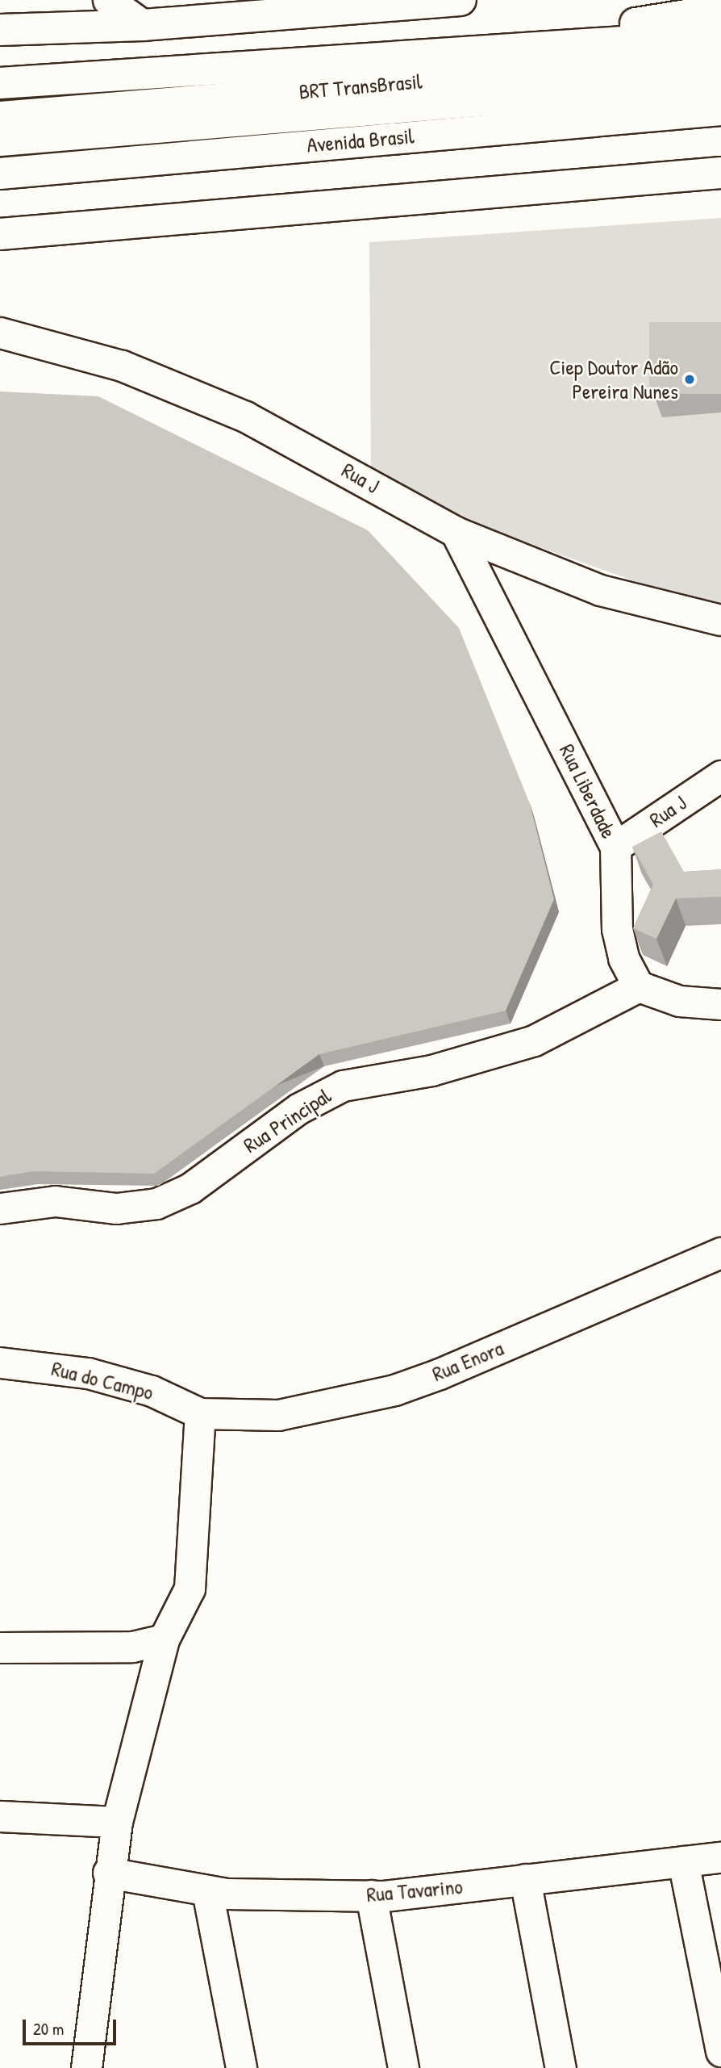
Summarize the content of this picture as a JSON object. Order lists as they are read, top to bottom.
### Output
{
  "streets": {
    "highway": ["Avenida Brasil"],
    "street": [
      "BRT TransBrasil",
      "Rua J",
      "Rua Liberdade",
      "Rua Principal",
      "Rua Enora",
      "Rua do Campo",
      "Rua Tavarino"
    ]
  },
  "crossings": [
    ["Rua J", "Rua Liberdade"],
    ["Rua Liberdade", "Rua Principal"],
    ["Rua Enora", "Rua do Campo"]
  ],
  "places": ["Ciep Doutor Adão Pereira Nunes"],
  "scale_bar": "20 m"
}
